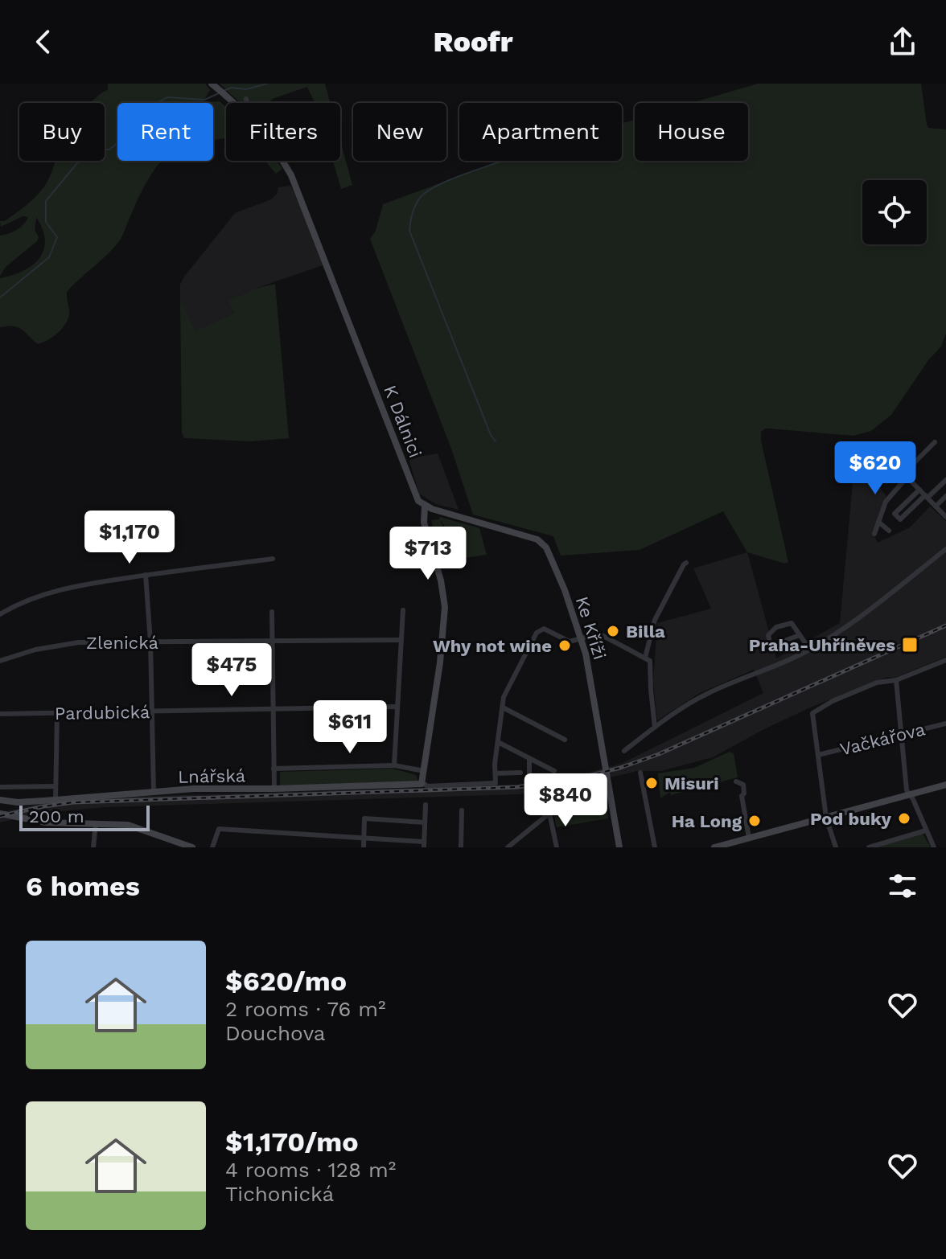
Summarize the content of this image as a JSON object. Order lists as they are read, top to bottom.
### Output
{
  "streets": {
    "street": [
      "K Dálnici",
      "Ke Kříži",
      "Zlenická",
      "Pardubická",
      "Vačkářova",
      "Lnářská"
    ]
  },
  "crossings": [
    ["K Dálnici", "Ke Kříži"],
    ["K Dálnici", "Lnářská"]
  ],
  "places": {
    "other": [
      "Billa",
      "Why not wine",
      "Misuri",
      "Pod buky",
      "Ha Long"
    ],
    "transit": ["Praha-Uhříněves"]
  },
  "scale_bar": "200 m",
  "page": {
    "header": "Roofr",
    "chip": [
      "Buy",
      "Rent",
      "Filters",
      "New",
      "Apartment",
      "House"
    ],
    "price": [
      "$620",
      "$1,170",
      "$713",
      "$475",
      "$611",
      "$840"
    ],
    "scale": "200 m",
    "heading": "6 homes",
    "list": [
      {
        "name": "$620/mo",
        "note": "2 rooms · 76 m² · Douchova"
      },
      {
        "name": "$1,170/mo",
        "note": "4 rooms · 128 m² · Tichonická"
      }
    ]
  }
}
